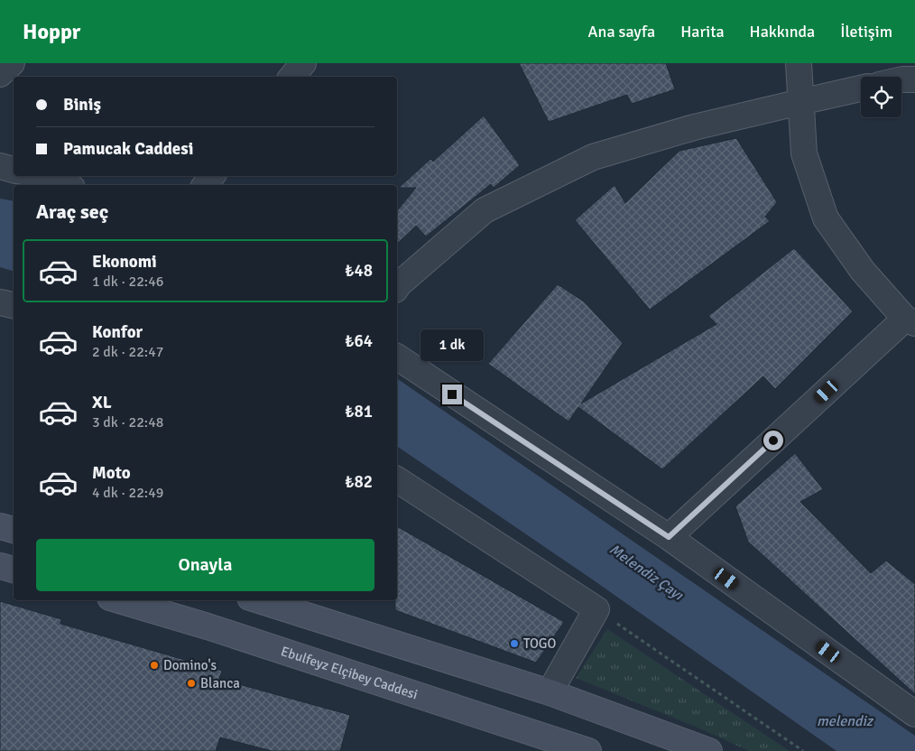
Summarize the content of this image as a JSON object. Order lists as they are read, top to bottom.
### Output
{
  "streets": {
    "main road": ["Ebulfeyz Elçibey Caddesi"]
  },
  "water": ["Melendiz Çayı", "melendiz"],
  "places": ["TOGO", "Domino's", "Blanca"],
  "page": {
    "header": "Hoppr",
    "nav": [
      "Ana sayfa",
      "Harita",
      "Hakkında",
      "İletişim"
    ],
    "banner": ["Biniş", "Pamucak Caddesi"],
    "heading": "Araç seç",
    "list": [
      {
        "name": "Ekonomi",
        "note": "1 dk · 22:46",
        "value": "₺48"
      },
      {
        "name": "Konfor",
        "note": "2 dk · 22:47",
        "value": "₺64"
      },
      {
        "name": "XL",
        "note": "3 dk · 22:48",
        "value": "₺81"
      },
      {
        "name": "Moto",
        "note": "4 dk · 22:49",
        "value": "₺82"
      }
    ],
    "bubble": "1 dk",
    "buttons": "Onayla"
  }
}
